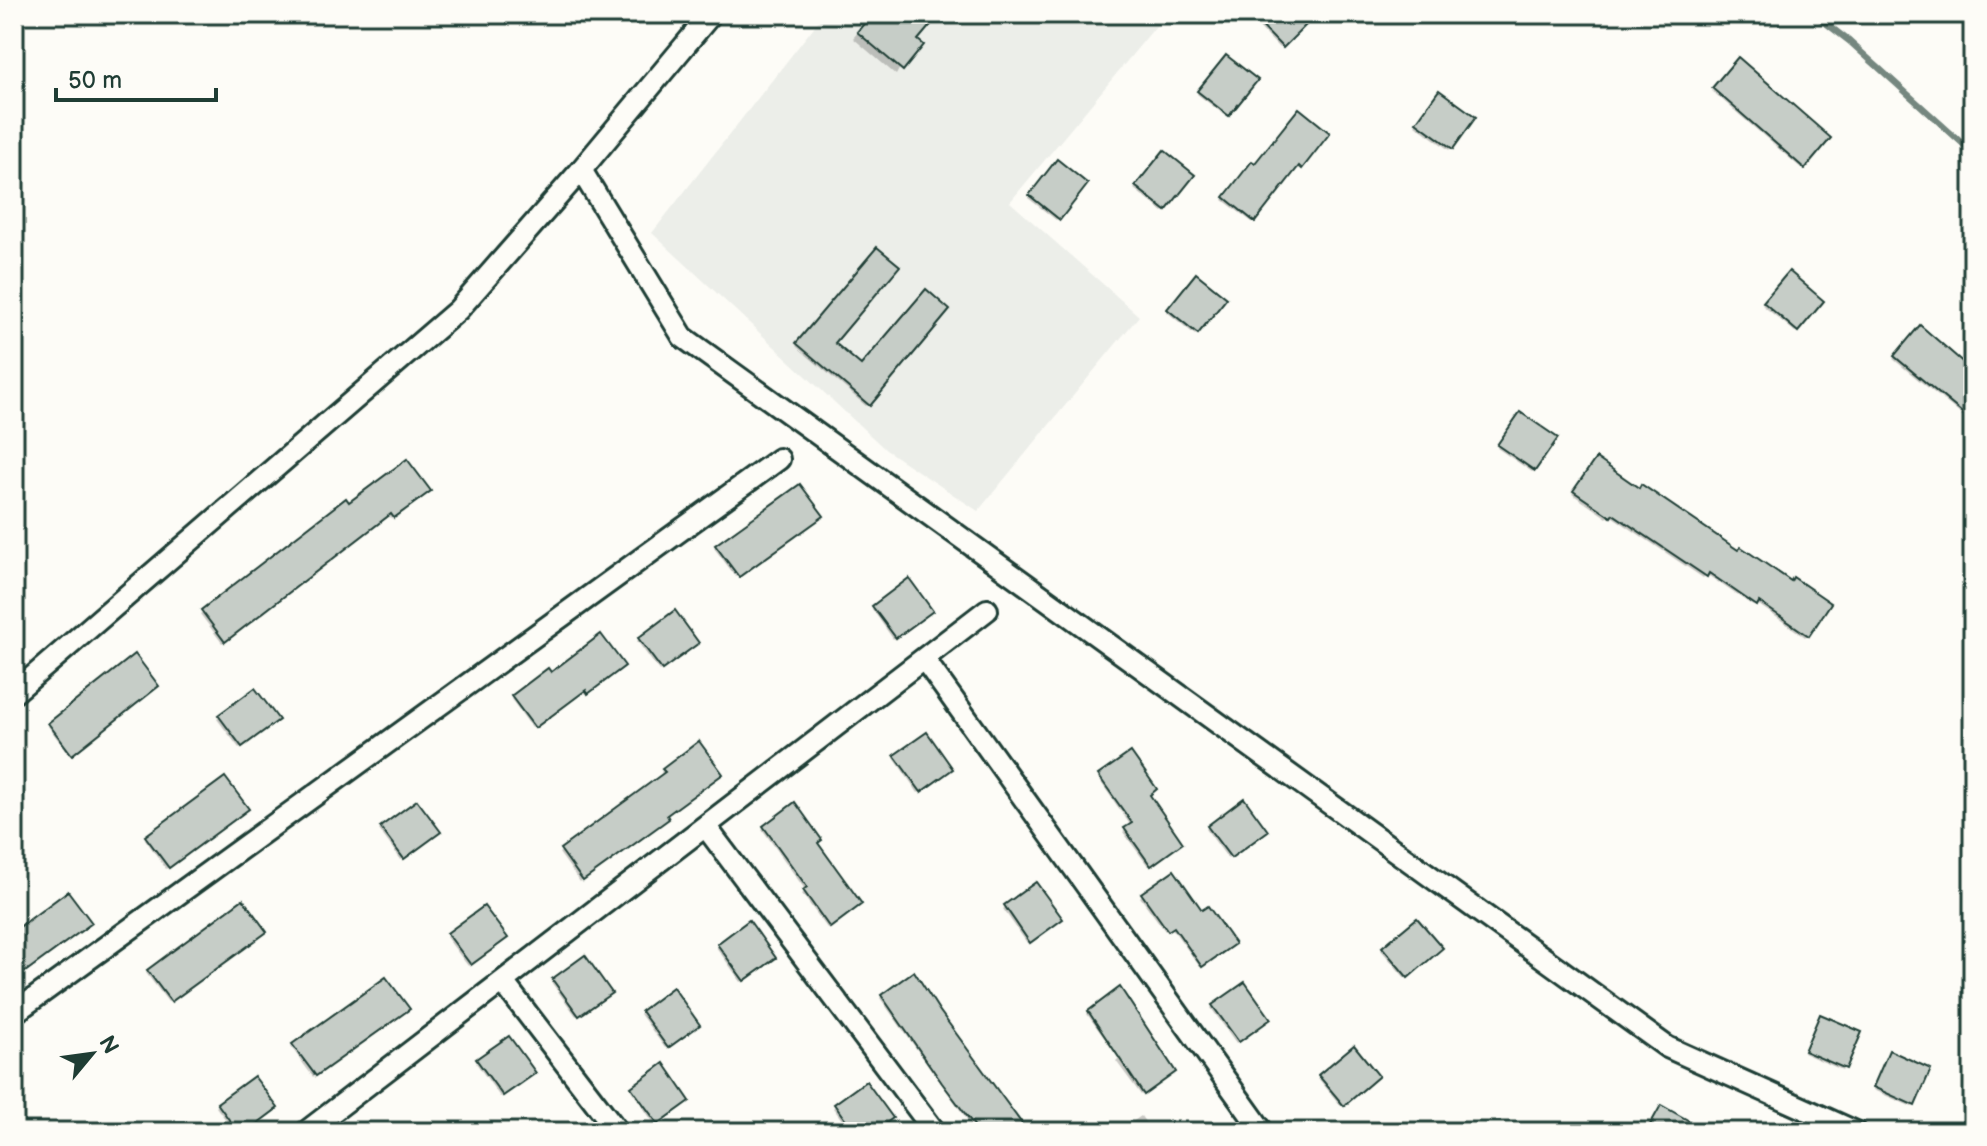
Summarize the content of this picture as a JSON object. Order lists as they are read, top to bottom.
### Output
{
  "scale_bar": "50 m",
  "north": "top right"
}
